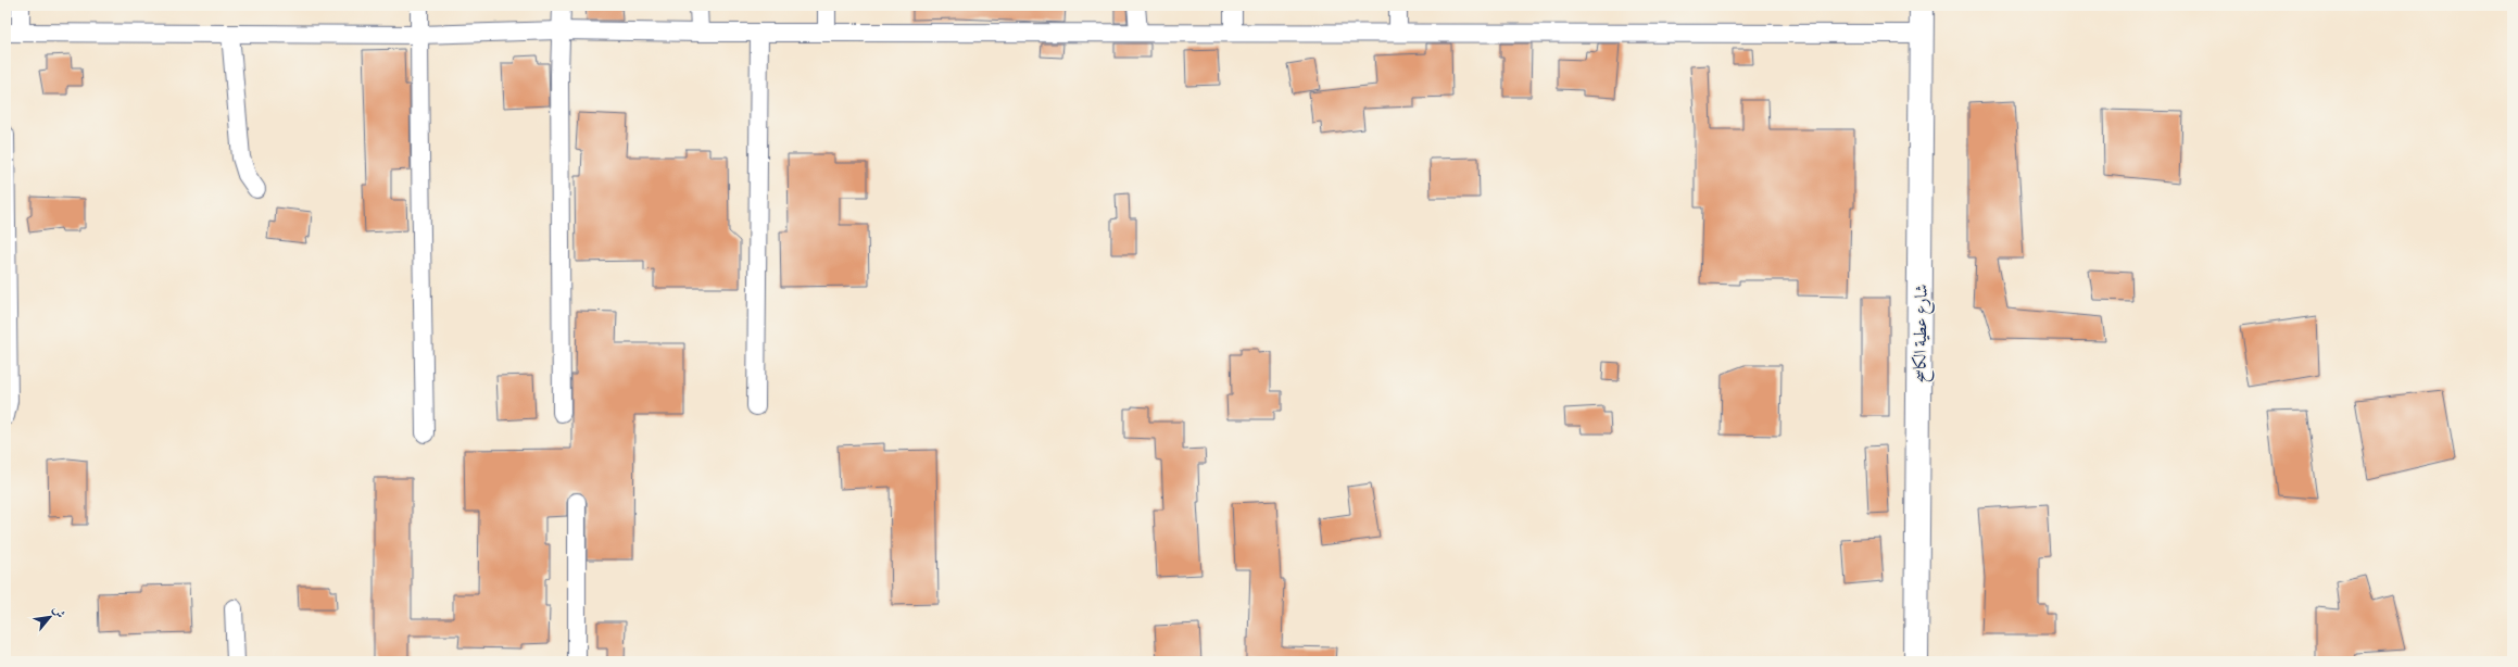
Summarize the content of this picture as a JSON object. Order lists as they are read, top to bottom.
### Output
{
  "streets": {
    "street": ["شارع عطية الكاسح"]
  },
  "north": "top right"
}
